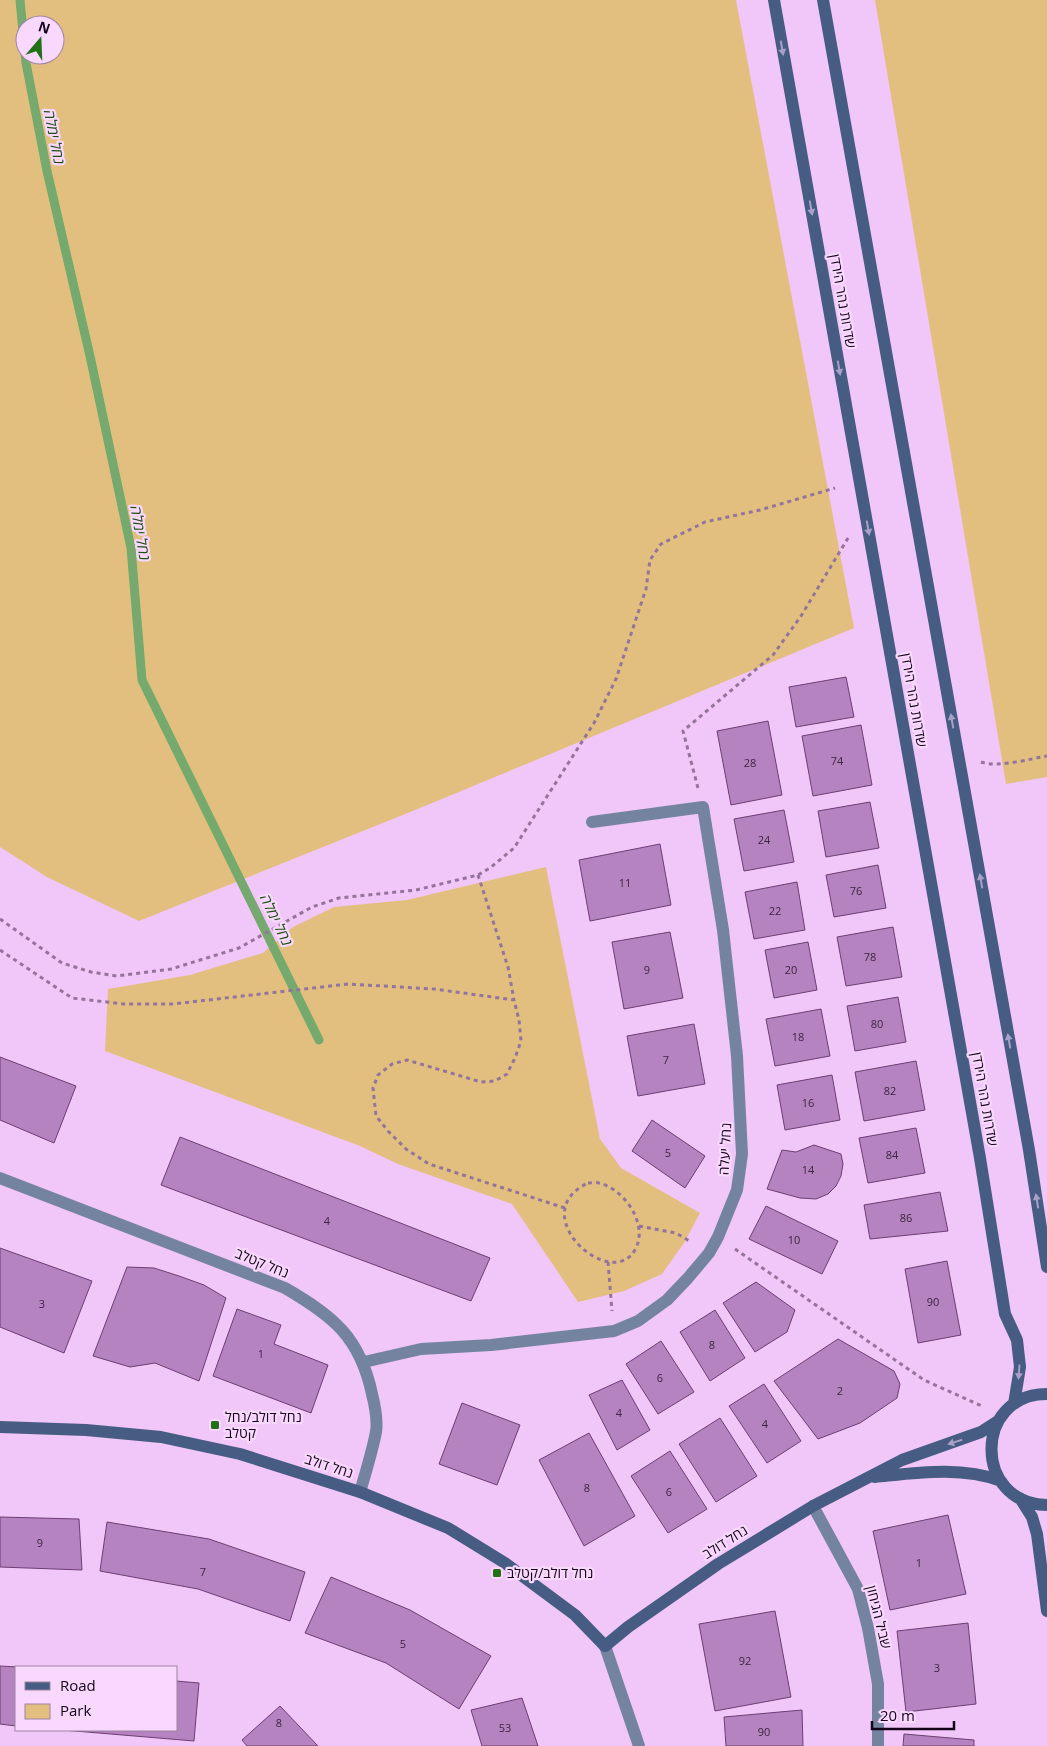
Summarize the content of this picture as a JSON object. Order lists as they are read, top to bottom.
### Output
{
  "streets": {
    "main road": ["שדרות נהר הירדן", "נחל דולב"],
    "street": ["נחל יעלה", "נחל קטלב", "שביל הגיחון"]
  },
  "crossings": [
    ["שדרות נהר הירדן", "נחל דולב"],
    ["נחל יעלה", "נחל קטלב"],
    ["נחל קטלב", "נחל דולב"],
    ["נחל דולב", "שביל הגיחון"]
  ],
  "water": ["נחל ימלה"],
  "places": {
    "transit": ["נחל דולב/נחל קטלב", "נחל דולב/קטלב"]
  },
  "house_numbers": [
    "74",
    "28",
    "24",
    "11",
    "76",
    "22",
    "78",
    "9",
    "20",
    "80",
    "18",
    "7",
    "82",
    "16",
    "5",
    "84",
    "14",
    "86",
    "4",
    "10",
    "90",
    "3",
    "8",
    "1",
    "6",
    "2",
    "4",
    "4",
    "8",
    "6",
    "9",
    "1",
    "7",
    "5",
    "92",
    "3",
    "8",
    "53",
    "90"
  ],
  "legend": ["Road", "Park"],
  "scale_bar": "20 m",
  "north": "top"
}
